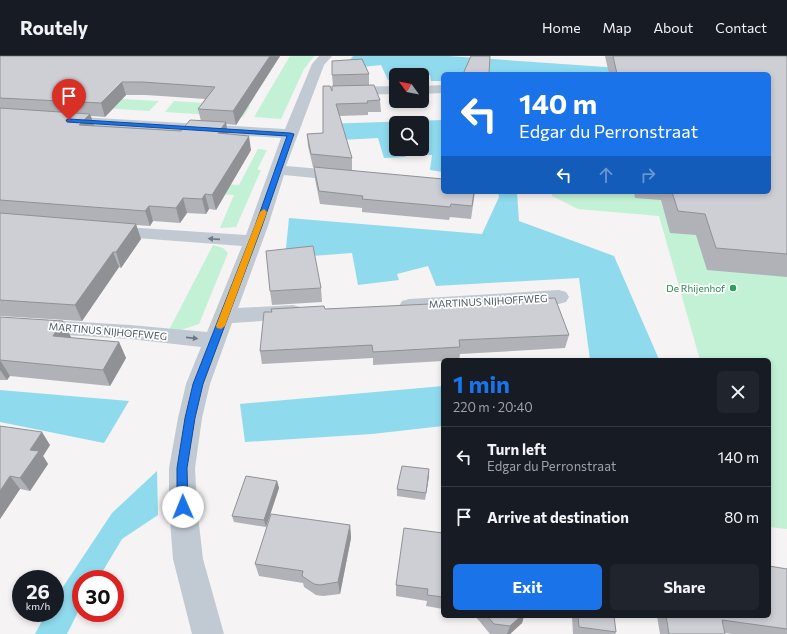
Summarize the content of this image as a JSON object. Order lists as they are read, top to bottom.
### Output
{
  "streets": {
    "street": ["MARTINUS NIJHOFFWEG"]
  },
  "places": ["De Rhijenhof"],
  "north": "top left",
  "page": {
    "header": "Routely",
    "nav": [
      "Home",
      "Map",
      "About",
      "Contact"
    ],
    "turn": ["140 m", "Edgar du Perronstraat"],
    "heading": ["1 min", "220 m · 20:40"],
    "list": [
      {
        "name": "Turn left",
        "note": "Edgar du Perronstraat",
        "value": "140 m"
      },
      {
        "name": "Arrive at destination",
        "value": "80 m"
      }
    ],
    "buttons": ["Exit", "Share"],
    "speed": "26 km/h",
    "limit": "30"
  }
}
